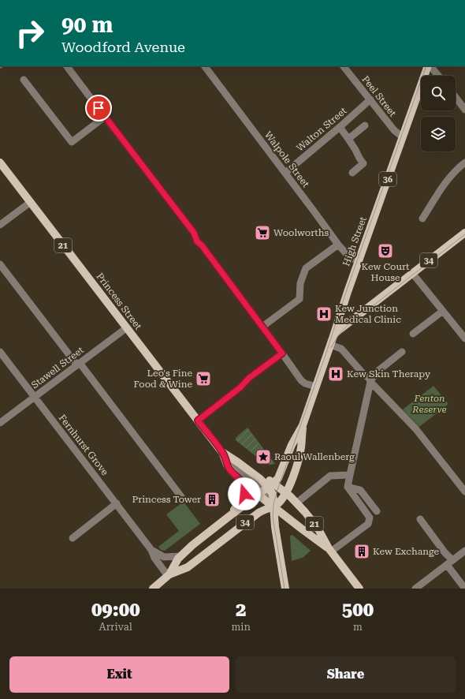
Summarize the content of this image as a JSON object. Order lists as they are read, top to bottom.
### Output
{
  "streets": {
    "main road": [
      "36",
      "High Street",
      "21",
      "34",
      "Princess Street"
    ],
    "street": [
      "Peel Street",
      "Walton Street",
      "Walpole Street",
      "Stawell Street",
      "Fernhurst Grove"
    ]
  },
  "crossings": [
    ["Peel Street", "Walton Street"],
    ["Peel Street", "High Street"],
    ["Walton Street", "Walpole Street"],
    ["Walpole Street", "High Street"],
    ["High Street", "21"],
    ["High Street", "34"],
    ["High Street", "Princess Street"],
    ["21", "34"],
    ["21", "Princess Street"],
    ["34", "Princess Street"],
    ["34", "Fernhurst Grove"],
    ["Princess Street", "Stawell Street"],
    ["Stawell Street", "Fernhurst Grove"]
  ],
  "parks": ["Fenton Reserve"],
  "places": {
    "supermarket": ["Woolworths", "Leo's Fine Food & Wine"],
    "theatre": ["Kew Court House"],
    "hospital": ["Kew Junction Medical Clinic", "Kew Skin Therapy"],
    "place": ["Raoul Wallenberg"],
    "building": ["Princess Tower", "Kew Exchange"]
  },
  "page": {
    "turn": ["90 m", "Woodford Avenue"],
    "eta": [
      "09:00",
      "Arrival",
      "2",
      "min",
      "500",
      "m"
    ],
    "buttons": ["Exit", "Share"]
  }
}
